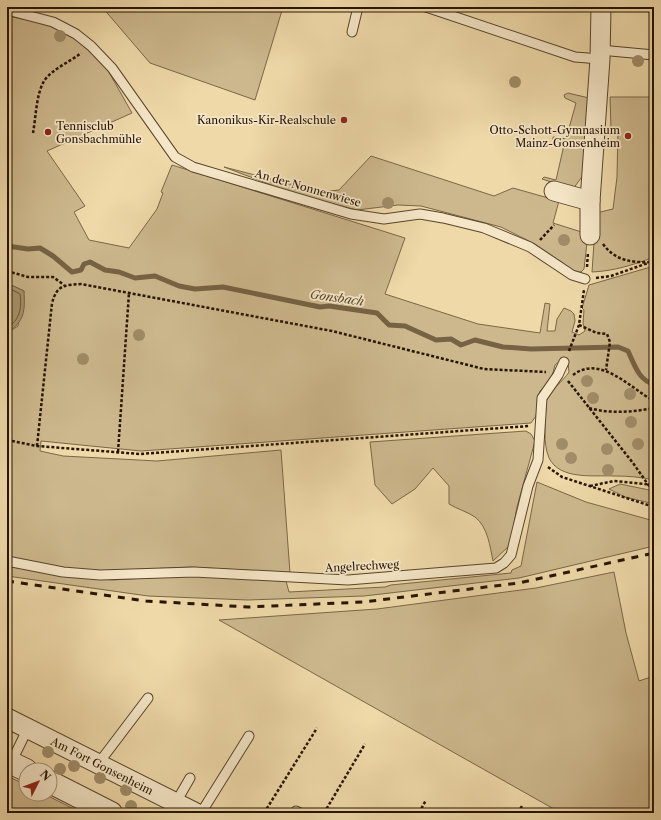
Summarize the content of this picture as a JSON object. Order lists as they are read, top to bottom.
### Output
{
  "streets": {
    "street": ["Am Fort Gonsenheim"],
    "lane": ["An der Nonnenwiese", "Angelrechweg"]
  },
  "water": ["Gonsbach"],
  "places": ["Kanonikus-Kir-Realschule", "Tennisclub Gonsbachmühle", "Otto-Schott-Gymnasium Mainz-Gonsenheim"],
  "north": "top right"
}
